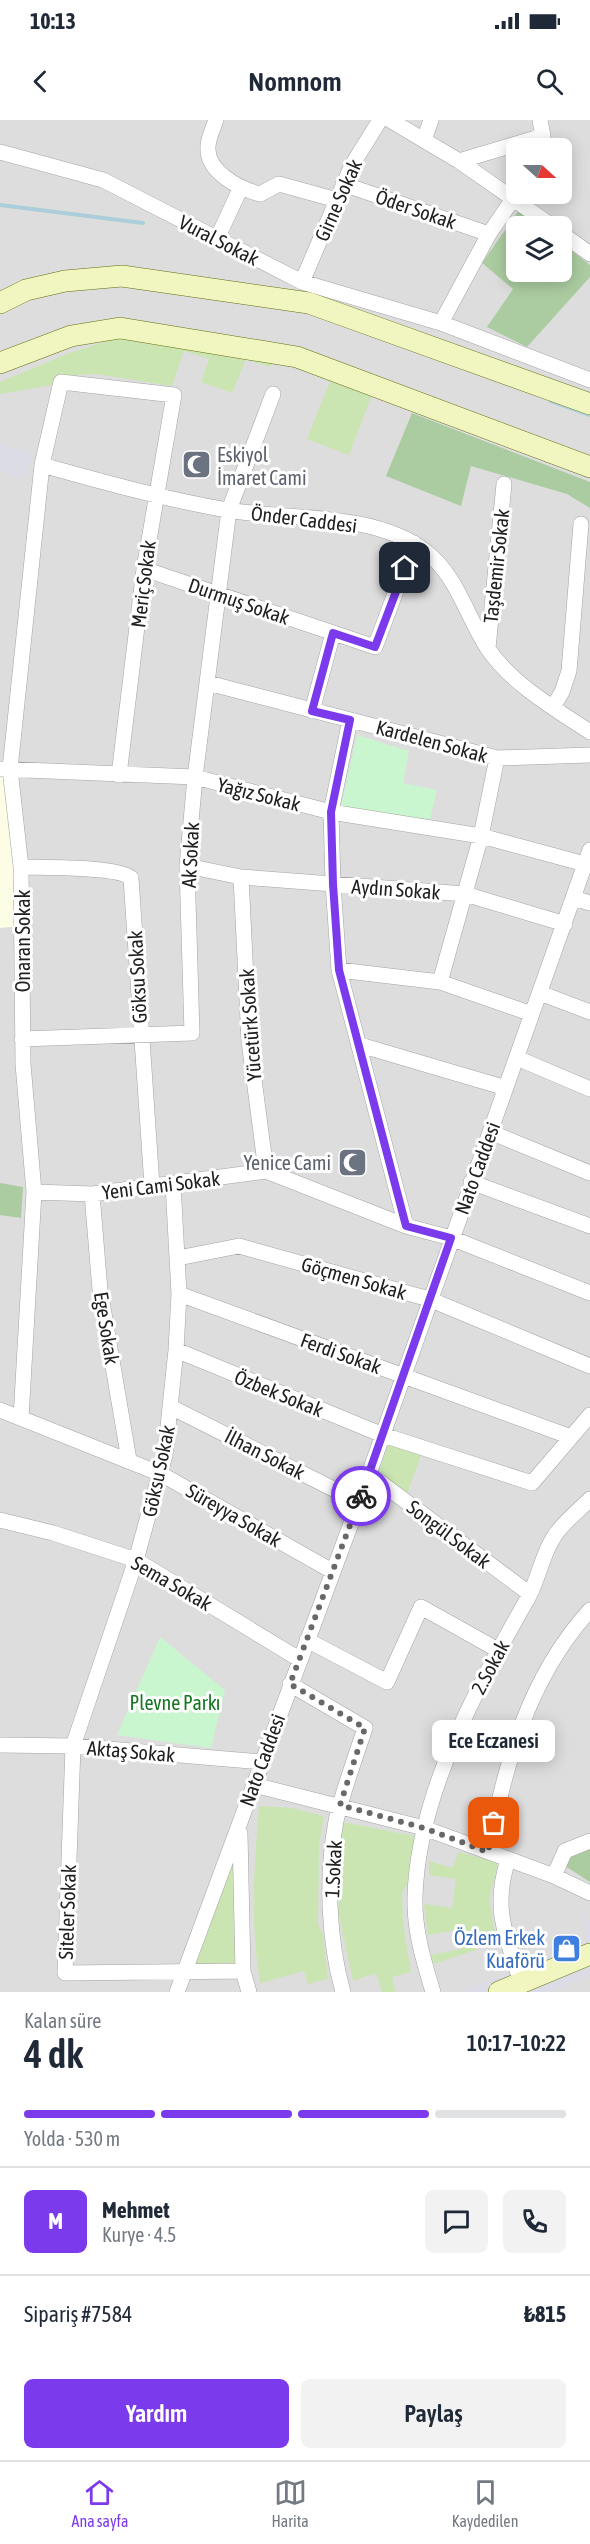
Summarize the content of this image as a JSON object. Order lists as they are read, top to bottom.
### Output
{
  "streets": {
    "street": [
      "Girne Sokak",
      "Öder Sokak",
      "Vural Sokak",
      "Önder Caddesi",
      "Taşdemir Sokak",
      "Meriç Sokak",
      "Durmuş Sokak",
      "Kardelen Sokak",
      "Yağız Sokak",
      "Ak Sokak",
      "Aydın Sokak",
      "Onaran Sokak",
      "Göksu Sokak",
      "Yücetürk Sokak",
      "Nato Caddesi",
      "Yeni Cami Sokak",
      "Göçmen Sokak",
      "Ege Sokak",
      "Ferdi Sokak",
      "Özbek Sokak",
      "İlhan Sokak",
      "Süreyya Sokak",
      "Songül Sokak",
      "Sema Sokak",
      "2.Sokak",
      "Aktaş Sokak",
      "1.Sokak",
      "Siteler Sokak"
    ]
  },
  "crossings": [
    ["Girne Sokak", "Öder Sokak"],
    ["Girne Sokak", "Vural Sokak"],
    ["Önder Caddesi", "Taşdemir Sokak"],
    ["Önder Caddesi", "Meriç Sokak"],
    ["Önder Caddesi", "Durmuş Sokak"],
    ["Önder Caddesi", "Ak Sokak"],
    ["Önder Caddesi", "Onaran Sokak"],
    ["Meriç Sokak", "Durmuş Sokak"],
    ["Meriç Sokak", "Yağız Sokak"],
    ["Meriç Sokak", "Onaran Sokak"],
    ["Durmuş Sokak", "Ak Sokak"],
    ["Kardelen Sokak", "Ak Sokak"],
    ["Yağız Sokak", "Ak Sokak"],
    ["Yağız Sokak", "Onaran Sokak"],
    ["Yağız Sokak", "Nato Caddesi"],
    ["Ak Sokak", "Aydın Sokak"],
    ["Ak Sokak", "Onaran Sokak"],
    ["Ak Sokak", "Göksu Sokak"],
    ["Aydın Sokak", "Yücetürk Sokak"],
    ["Aydın Sokak", "Nato Caddesi"],
    ["Onaran Sokak", "Göksu Sokak"],
    ["Onaran Sokak", "Yeni Cami Sokak"],
    ["Onaran Sokak", "Süreyya Sokak"],
    ["Göksu Sokak", "Yeni Cami Sokak"],
    ["Göksu Sokak", "Göçmen Sokak"],
    ["Göksu Sokak", "Ferdi Sokak"],
    ["Göksu Sokak", "Özbek Sokak"],
    ["Göksu Sokak", "İlhan Sokak"],
    ["Göksu Sokak", "Süreyya Sokak"],
    ["Göksu Sokak", "Sema Sokak"],
    ["Göksu Sokak", "Aktaş Sokak"],
    ["Göksu Sokak", "Siteler Sokak"],
    ["Yücetürk Sokak", "Yeni Cami Sokak"],
    ["Nato Caddesi", "Yeni Cami Sokak"],
    ["Nato Caddesi", "Göçmen Sokak"],
    ["Nato Caddesi", "Ferdi Sokak"],
    ["Nato Caddesi", "Özbek Sokak"],
    ["Nato Caddesi", "İlhan Sokak"],
    ["Nato Caddesi", "Süreyya Sokak"],
    ["Nato Caddesi", "Songül Sokak"],
    ["Nato Caddesi", "Sema Sokak"],
    ["Nato Caddesi", "Aktaş Sokak"],
    ["Nato Caddesi", "1.Sokak"],
    ["Nato Caddesi", "Siteler Sokak"],
    ["Yeni Cami Sokak", "Ege Sokak"],
    ["Ege Sokak", "Süreyya Sokak"],
    ["Songül Sokak", "2.Sokak"],
    ["Aktaş Sokak", "Siteler Sokak"]
  ],
  "parks": ["Plevne Parkı"],
  "places": {
    "mosque": ["Eskiyol İmaret Cami", "Yenice Cami"],
    "other": ["Ece Eczanesi"],
    "shop": ["Özlem Erkek Kuaförü"]
  },
  "north": "right",
  "page": {
    "status": "10:13",
    "header": "Nomnom",
    "bubble": "Ece Eczanesi",
    "heading": ["4 dk", "Kalan süre", "10:17–10:22"],
    "panel": [
      "Mehmet",
      "Kurye · 4.5",
      "Sipariş #7584",
      "₺815"
    ],
    "bar": "Yolda · 530 m",
    "round": "M",
    "buttons": ["Yardım", "Paylaş"],
    "tabs": ["Ana sayfa", "Harita", "Kaydedilen"]
  }
}
